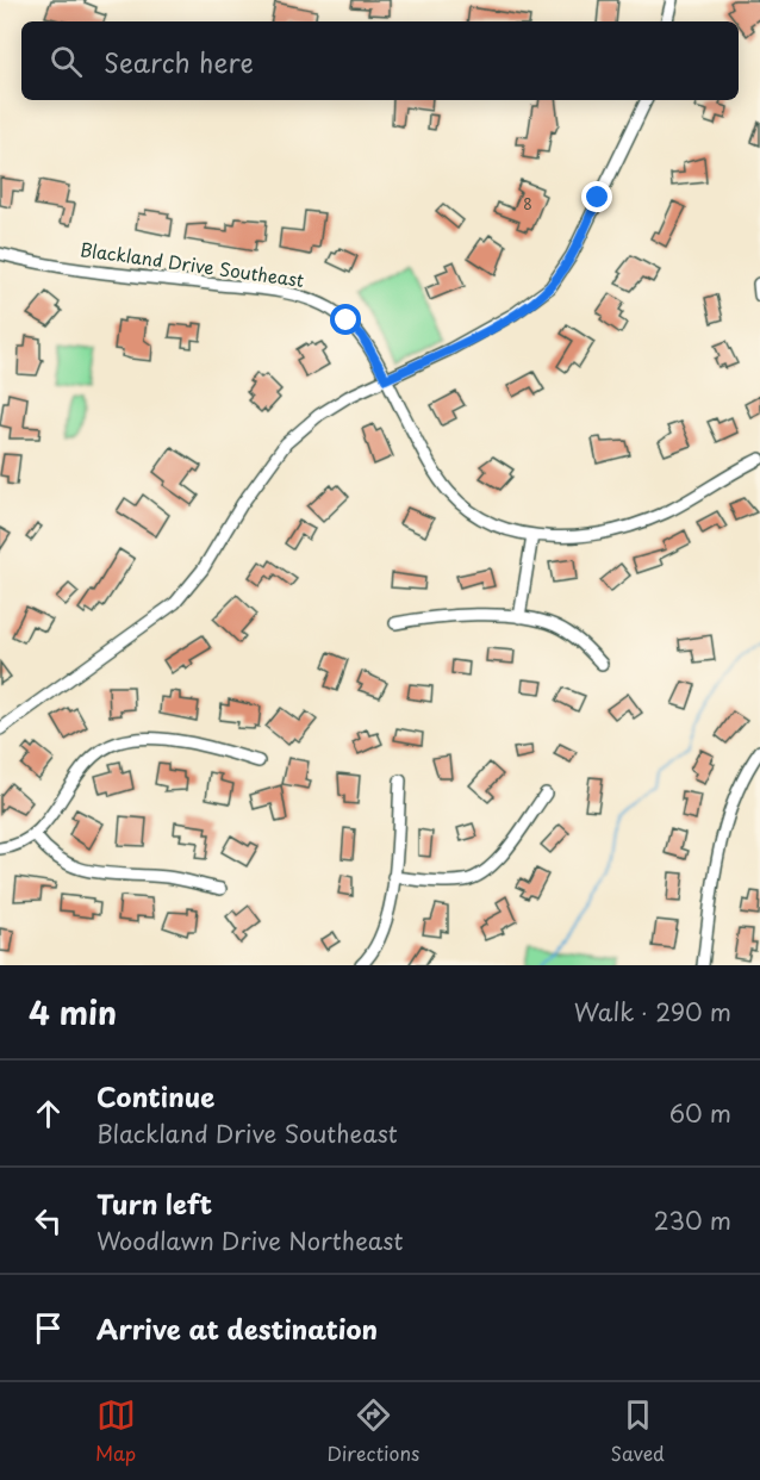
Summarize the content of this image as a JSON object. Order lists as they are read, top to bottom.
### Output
{
  "streets": {
    "street": ["Blackland Drive Southeast"]
  },
  "house_numbers": ["8"],
  "page": {
    "search": "Search here",
    "heading": ["4 min", "Walk · 290 m"],
    "list": [
      ["Continue", "Blackland Drive Southeast", "60 m"],
      ["Turn left", "Woodlawn Drive Northeast", "230 m"],
      "Arrive at destination"
    ],
    "nav": ["Map", "Directions", "Saved"]
  }
}
